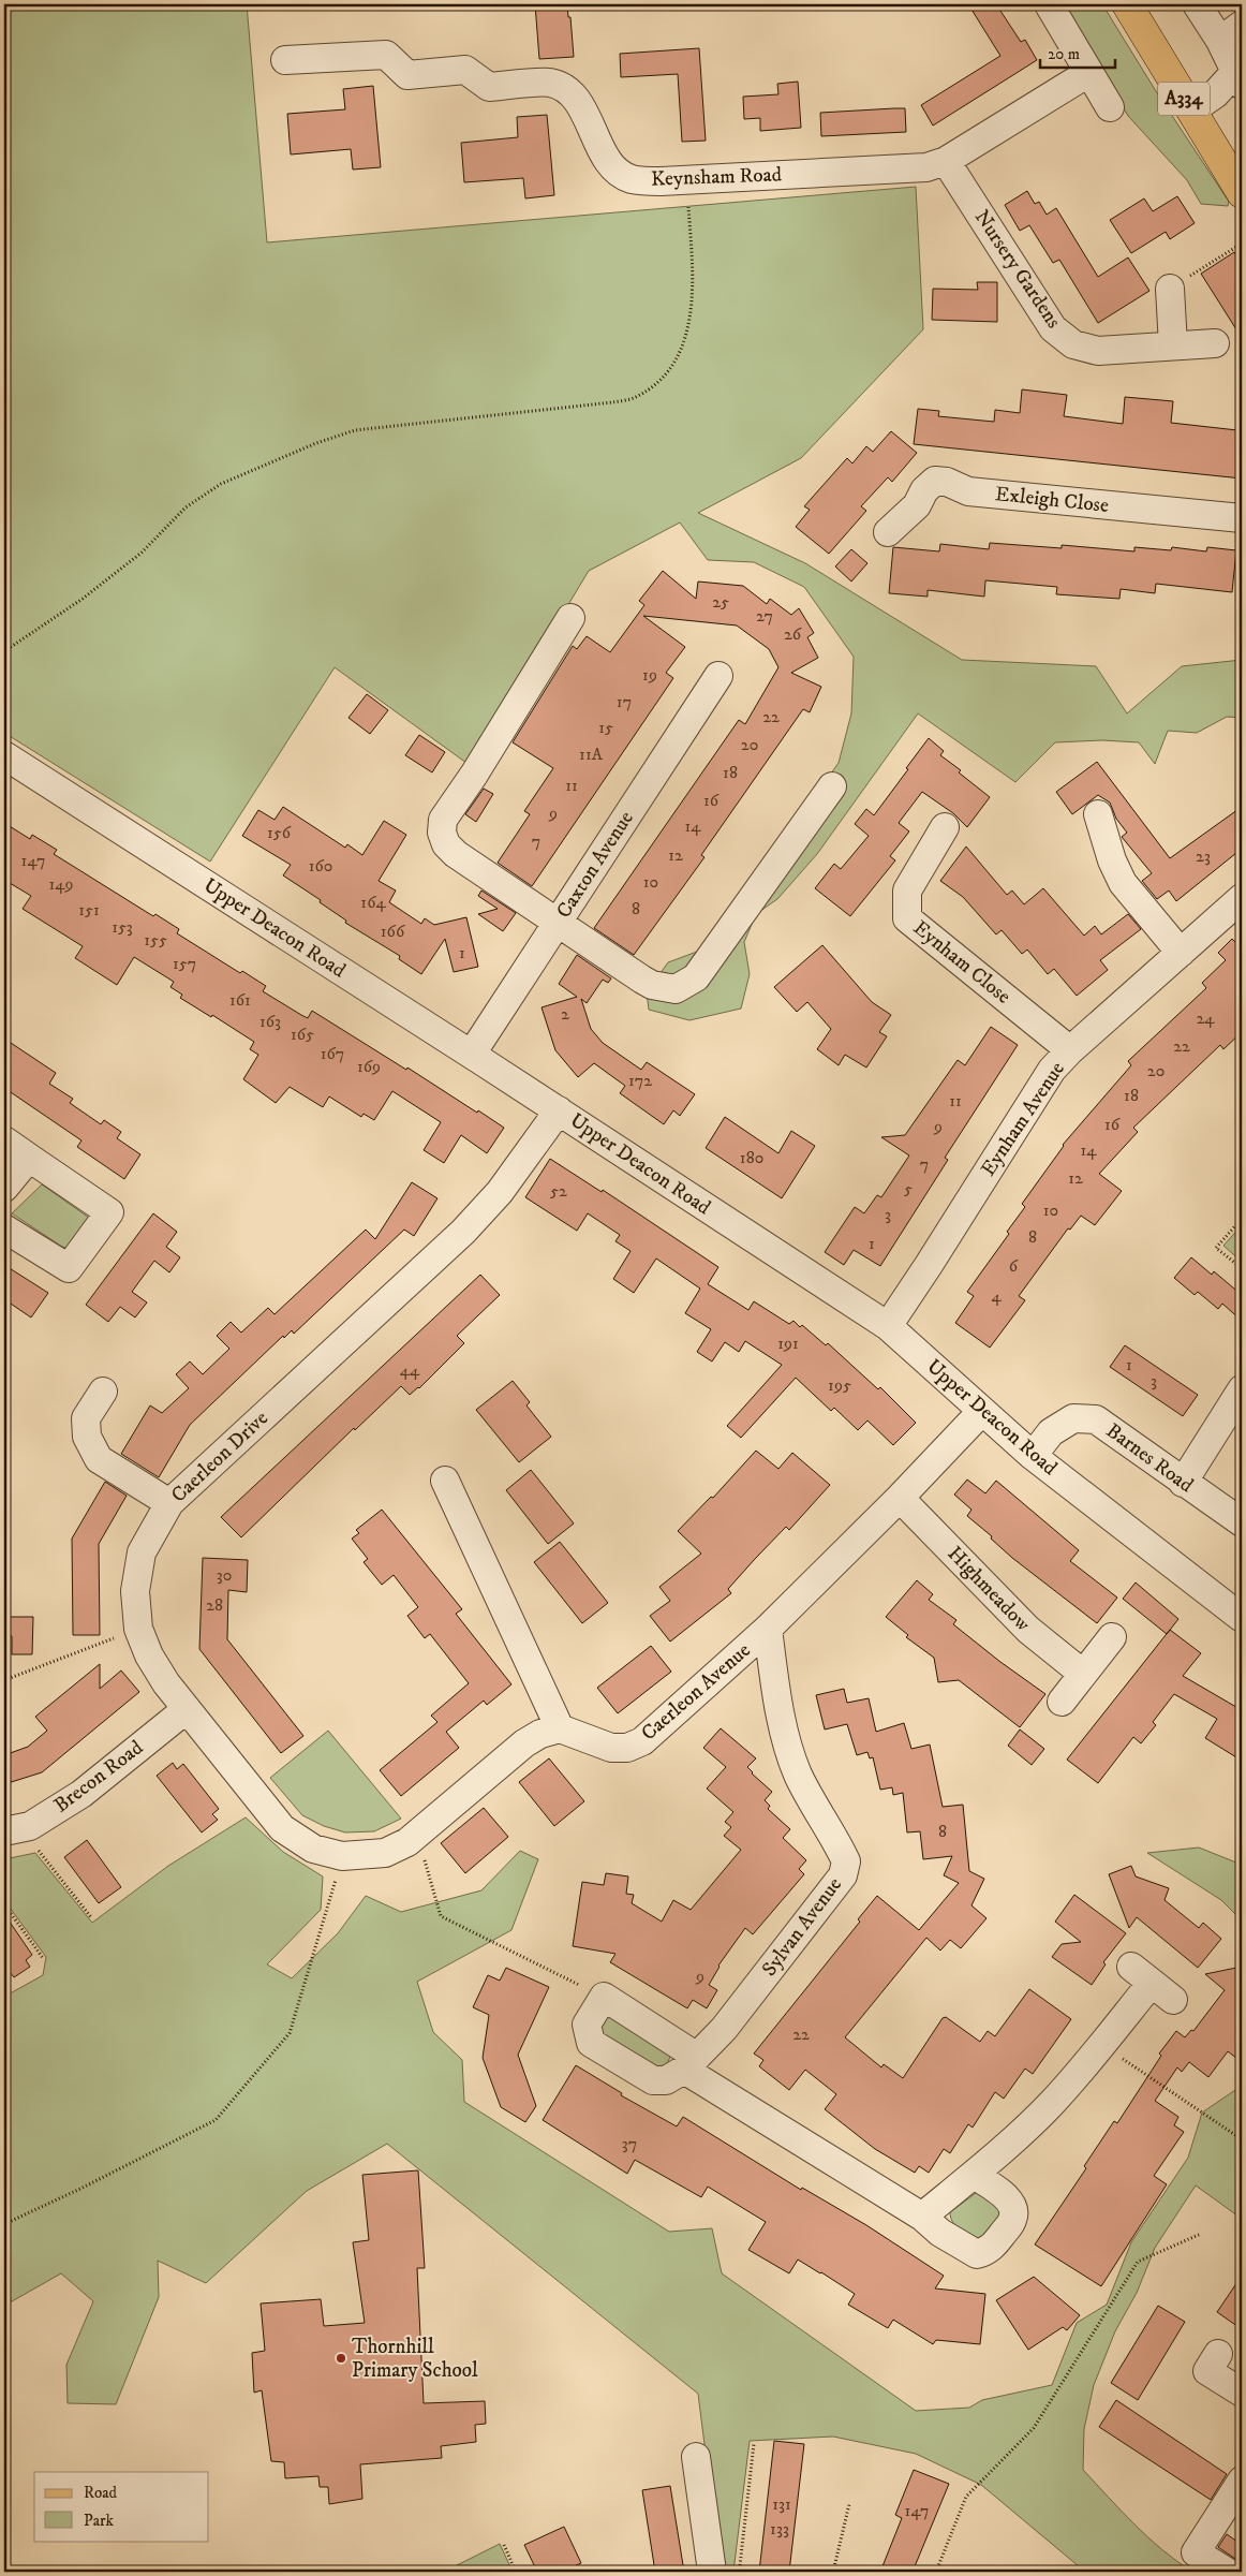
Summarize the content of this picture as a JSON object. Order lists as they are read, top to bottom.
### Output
{
  "streets": {
    "main road": ["A334"],
    "street": [
      "Keynsham Road",
      "Nursery Gardens",
      "Exleigh Close",
      "Caxton Avenue",
      "Upper Deacon Road",
      "Eynham Close",
      "Eynham Avenue",
      "Caerleon Drive",
      "Barnes Road",
      "Highmeadow",
      "Caerleon Avenue",
      "Brecon Road",
      "Sylvan Avenue"
    ]
  },
  "crossings": [
    ["Keynsham Road", "Nursery Gardens"],
    ["Caxton Avenue", "Upper Deacon Road"],
    ["Upper Deacon Road", "Eynham Avenue"],
    ["Upper Deacon Road", "Caerleon Drive"],
    ["Upper Deacon Road", "Barnes Road"],
    ["Upper Deacon Road", "Caerleon Avenue"],
    ["Eynham Close", "Eynham Avenue"],
    ["Caerleon Drive", "Caerleon Avenue"],
    ["Caerleon Drive", "Brecon Road"],
    ["Highmeadow", "Caerleon Avenue"],
    ["Caerleon Avenue", "Sylvan Avenue"]
  ],
  "places": ["Thornhill Primary School"],
  "house_numbers": [
    "25",
    "27",
    "26",
    "19",
    "17",
    "22",
    "15",
    "20",
    "11A",
    "18",
    "11",
    "16",
    "9",
    "14",
    "156",
    "7",
    "12",
    "23",
    "147",
    "160",
    "10",
    "149",
    "164",
    "8",
    "151",
    "153",
    "166",
    "155",
    "1",
    "157",
    "161",
    "2",
    "24",
    "163",
    "165",
    "22",
    "167",
    "169",
    "20",
    "172",
    "18",
    "11",
    "16",
    "9",
    "14",
    "180",
    "7",
    "12",
    "5",
    "52",
    "10",
    "3",
    "8",
    "1",
    "6",
    "4",
    "191",
    "1",
    "44",
    "3",
    "195",
    "30",
    "28",
    "8",
    "9",
    "22",
    "37",
    "131",
    "147",
    "133"
  ],
  "legend": ["Road", "Park"],
  "scale_bar": "20 m"
}
